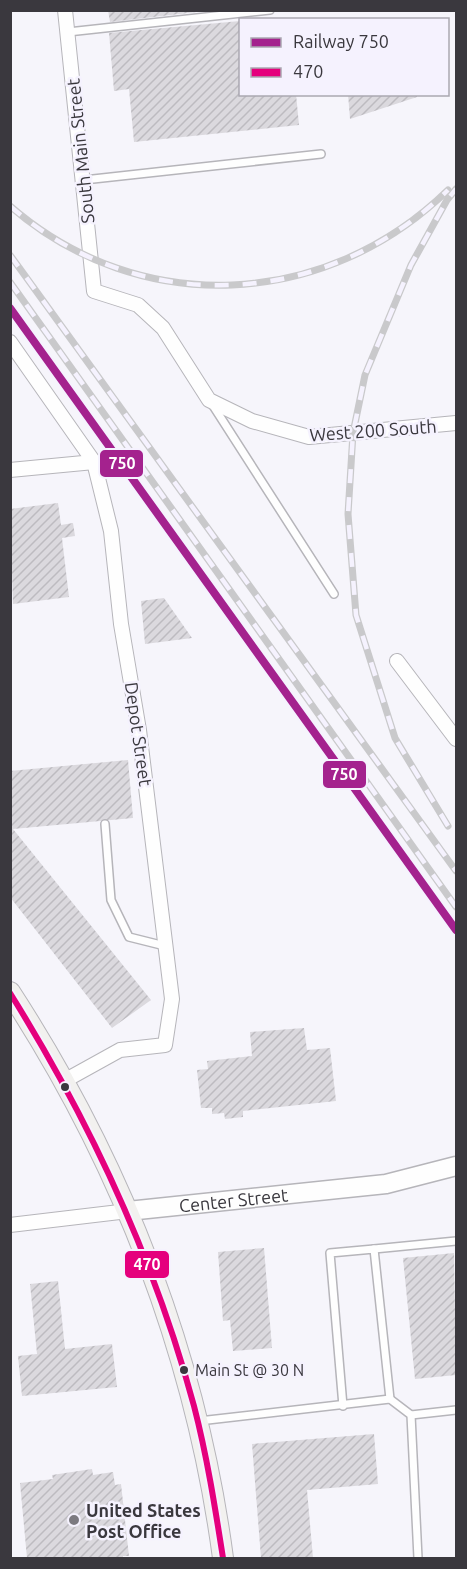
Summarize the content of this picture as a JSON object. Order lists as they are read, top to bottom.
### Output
{
  "streets": {
    "street": [
      "South Main Street",
      "West 200 South",
      "Depot Street",
      "Center Street"
    ]
  },
  "crossings": [
    ["South Main Street", "West 200 South"]
  ],
  "places": ["Main St @ 30 N", "United States Post Office"],
  "lines": ["rail line 750", "transit line 470"],
  "legend": ["Railway 750", "470"]
}
